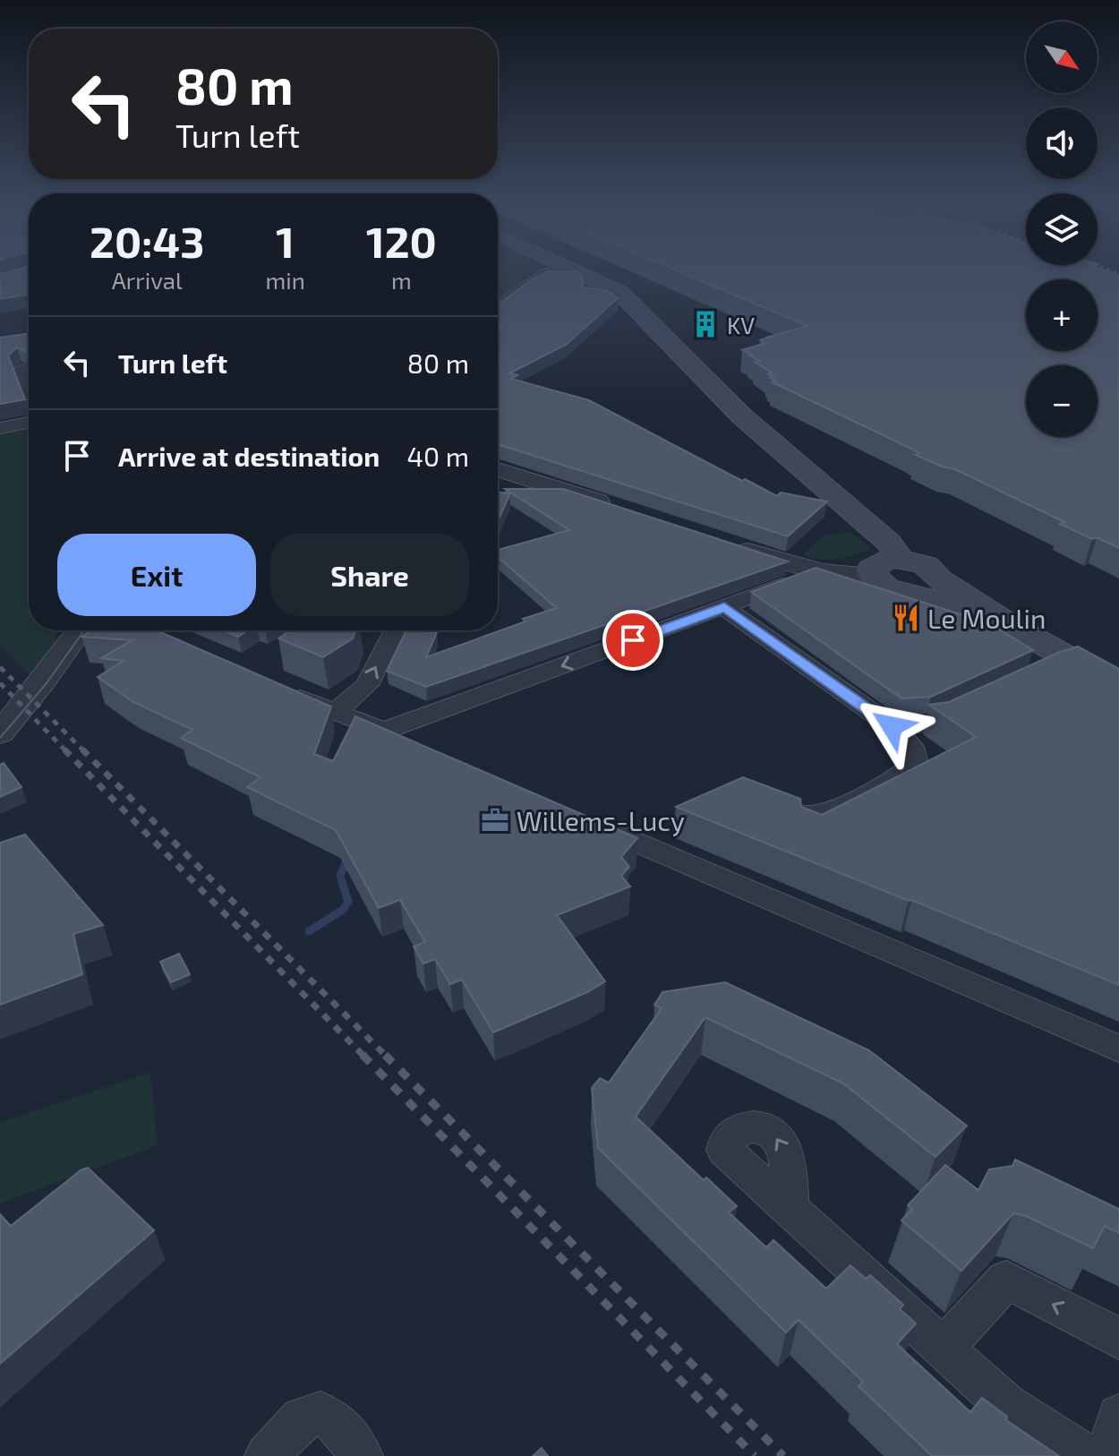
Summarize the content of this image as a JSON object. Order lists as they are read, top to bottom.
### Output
{
  "places": {
    "building": ["KV"],
    "restaurant": ["Le Moulin"],
    "office": ["Willems-Lucy"]
  },
  "north": "bottom right",
  "page": {
    "map_buttons": ["+", "−"],
    "turn": ["80 m", "Turn left"],
    "eta": [
      "20:43",
      "Arrival",
      "1",
      "min",
      "120",
      "m"
    ],
    "list": [
      {
        "name": "Turn left",
        "value": "80 m"
      },
      {
        "name": "Arrive at destination",
        "value": "40 m"
      }
    ],
    "buttons": ["Exit", "Share"]
  }
}
